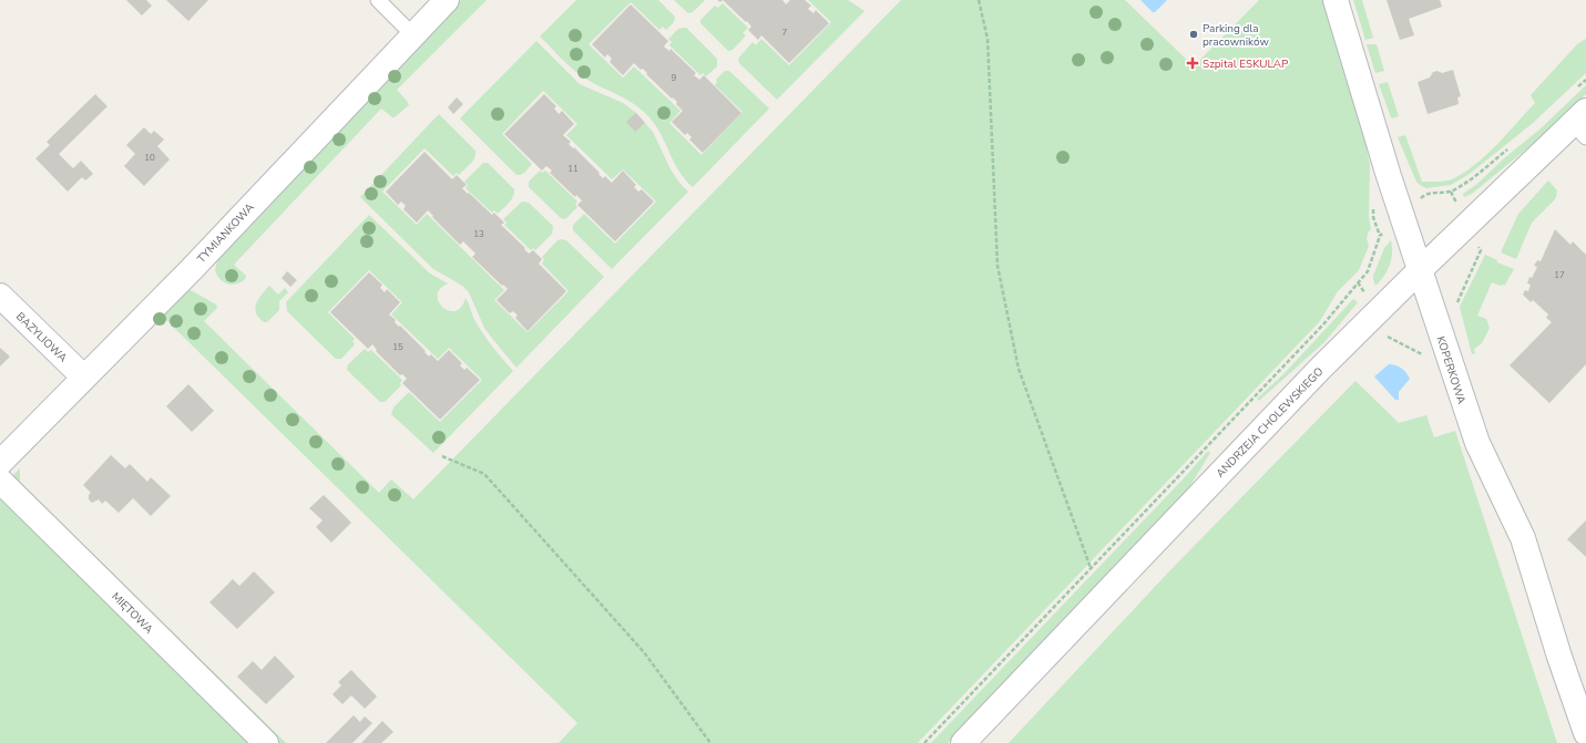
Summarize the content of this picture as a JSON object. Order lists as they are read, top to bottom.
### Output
{
  "streets": {
    "street": [
      "TYMIANKOWA",
      "BAZYLIOWA",
      "KOPERKOWA",
      "ANDRZEJA CHOLEWSKIEGO",
      "MIĘTOWA"
    ]
  },
  "crossings": [
    ["TYMIANKOWA", "BAZYLIOWA"],
    ["KOPERKOWA", "ANDRZEJA CHOLEWSKIEGO"]
  ],
  "places": {
    "other": ["Parking dla pracowników"],
    "health": ["Szpital ESKULAP"]
  },
  "house_numbers": [
    "7",
    "9",
    "10",
    "11",
    "13",
    "17",
    "15"
  ]
}
